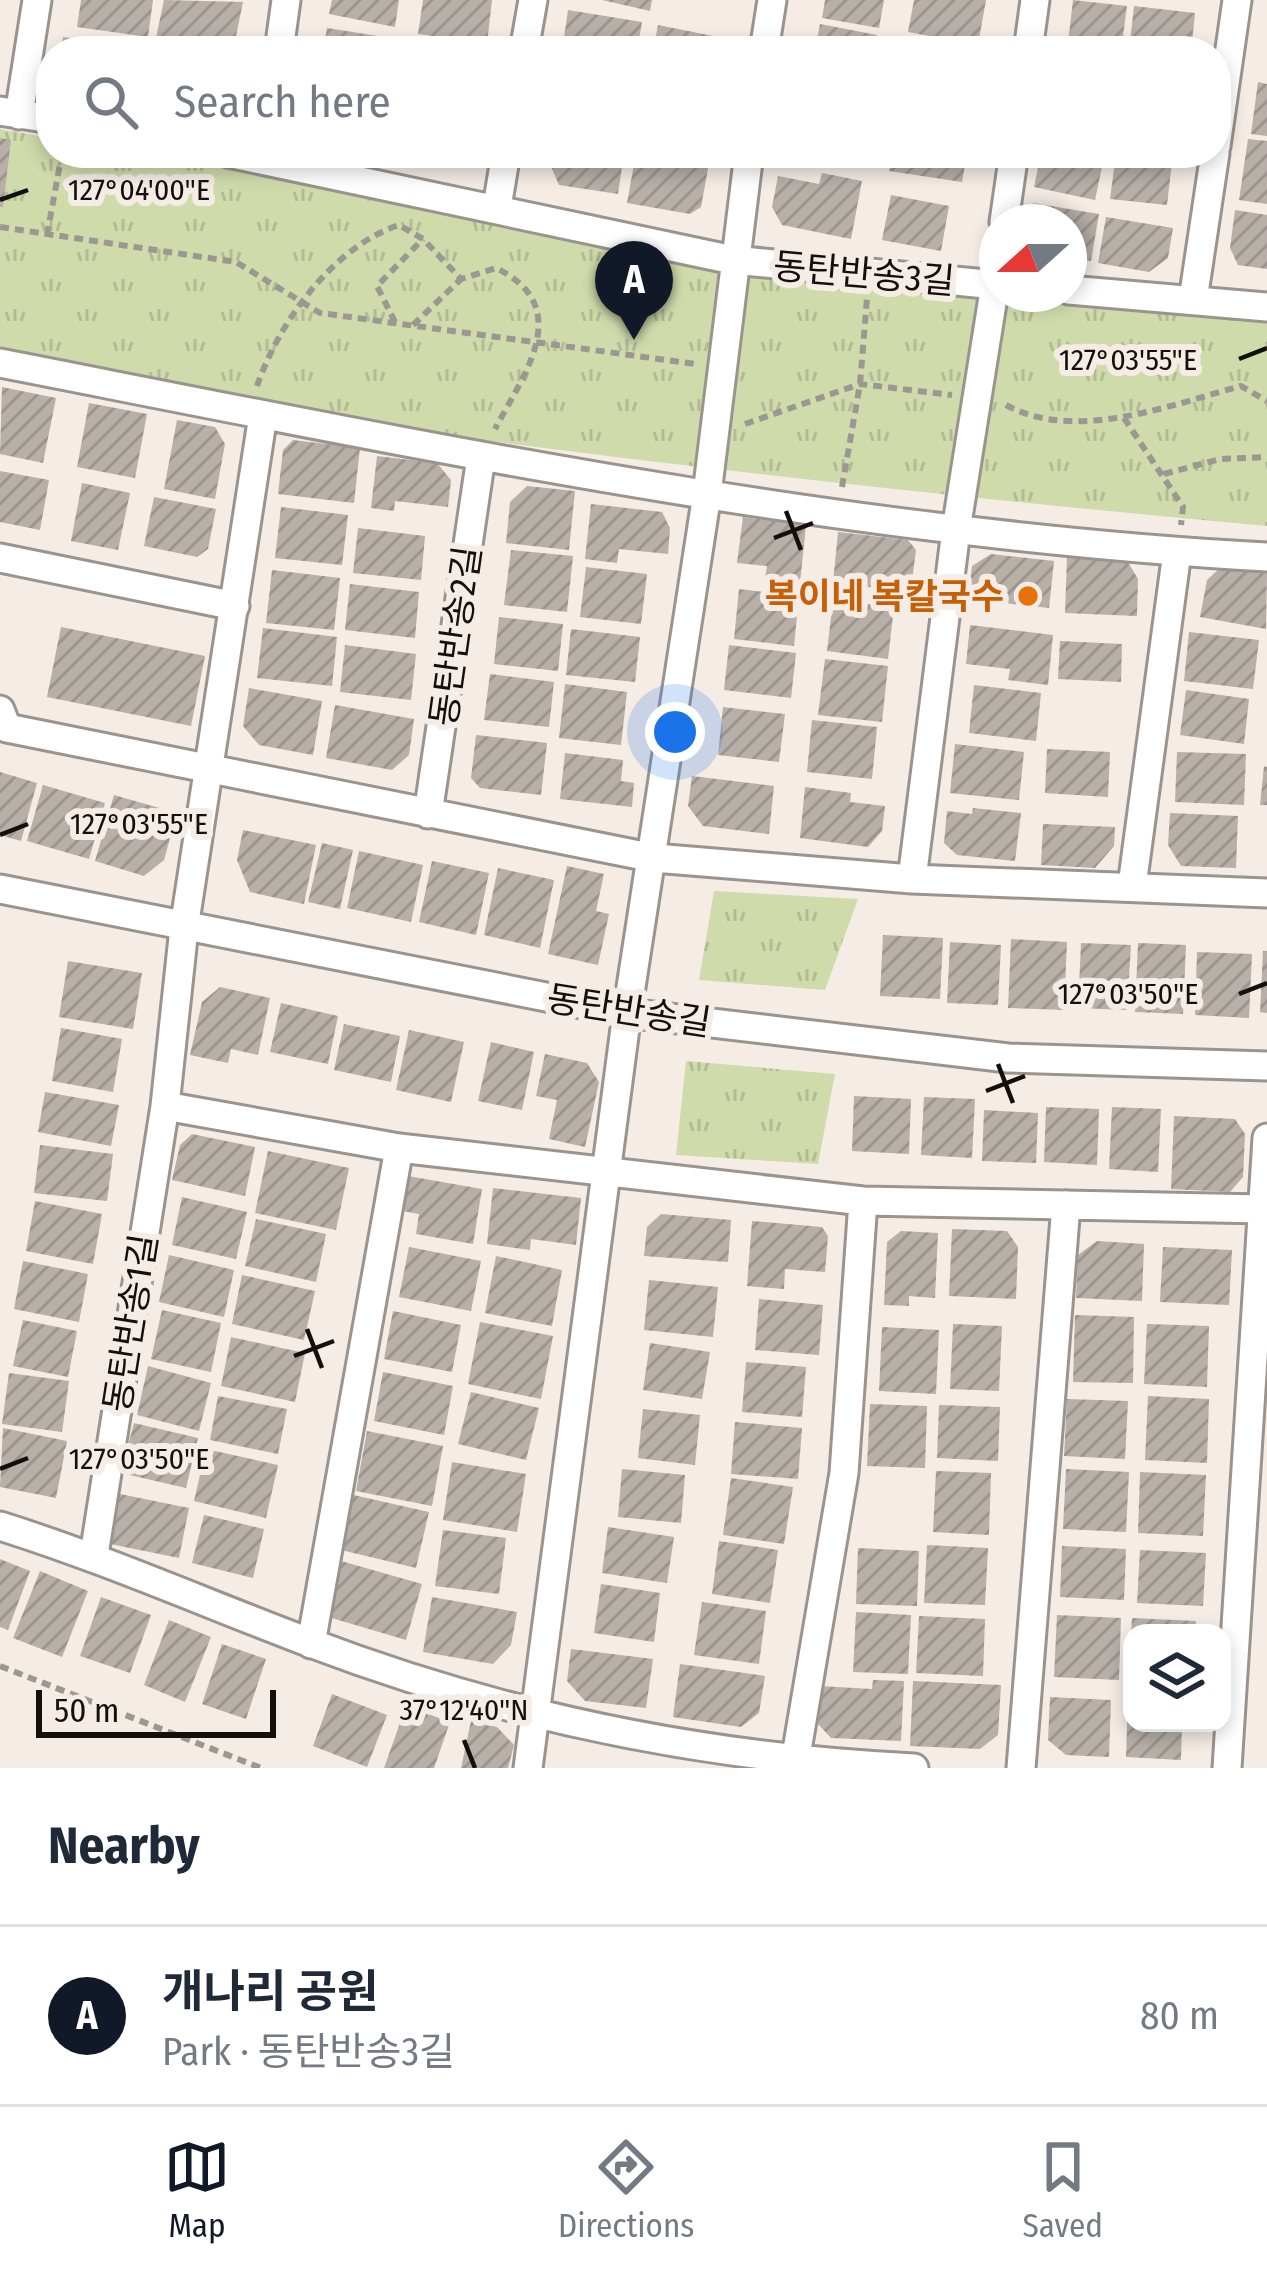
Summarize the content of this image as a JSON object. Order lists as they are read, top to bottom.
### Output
{
  "streets": {
    "street": [
      "동탄반송3길",
      "동탄반송2길",
      "동탄반송길",
      "동탄반송1길"
    ]
  },
  "crossings": [
    ["동탄반송길", "동탄반송1길"]
  ],
  "places": ["복이네 복칼국수"],
  "scale_bar": "50 m",
  "north": "left",
  "page": {
    "search": "Search here",
    "pins": "A",
    "scale": "50 m",
    "heading": "Nearby",
    "list": [
      {
        "mark": "A",
        "name": "개나리 공원",
        "note": "Park · 동탄반송3길",
        "value": "80 m"
      }
    ],
    "nav": ["Map", "Directions", "Saved"]
  },
  "coordinates": [
    "127°04'00\"E",
    "127°03'55\"E",
    "127°03'50\"E",
    "37°12'40\"N"
  ]
}
